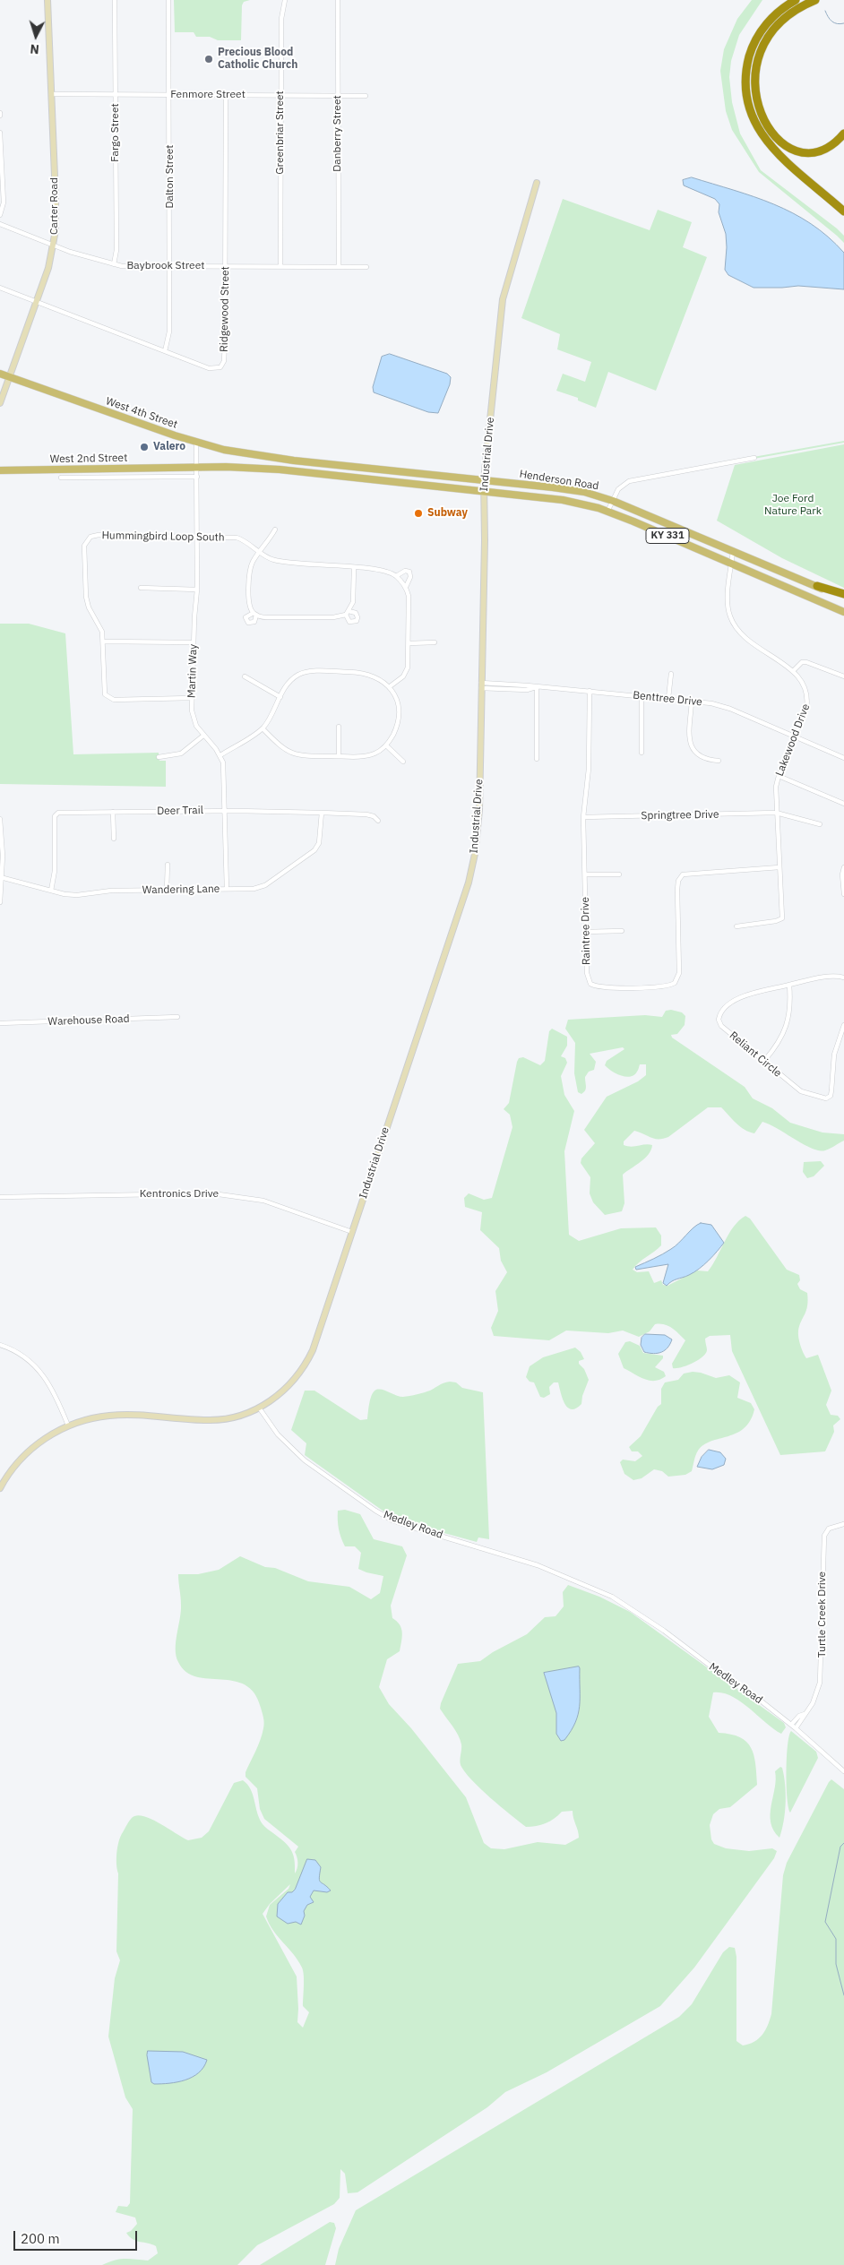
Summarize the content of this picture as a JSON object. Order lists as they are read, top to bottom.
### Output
{
  "streets": {
    "main road": [
      "West 4th Street",
      "West 2nd Street",
      "Henderson Road",
      "KY 331"
    ],
    "street": [
      "Fenmore Street",
      "Fargo Street",
      "Greenbriar Street",
      "Danberry Street",
      "Dalton Street",
      "Carter Road",
      "Baybrook Street",
      "Ridgewood Street",
      "Industrial Drive",
      "Hummingbird Loop South",
      "Martin Way",
      "Benttree Drive",
      "Lakewood Drive",
      "Deer Trail",
      "Springtree Drive",
      "Wandering Lane",
      "Raintree Drive",
      "Warehouse Road",
      "Reliant Circle",
      "Kentronics Drive",
      "Medley Road",
      "Turtle Creek Drive"
    ]
  },
  "crossings": [
    ["Fenmore Street", "Fargo Street"],
    ["Fenmore Street", "Greenbriar Street"],
    ["Fenmore Street", "Danberry Street"],
    ["Fenmore Street", "Dalton Street"],
    ["Fenmore Street", "Carter Road"],
    ["Fenmore Street", "Ridgewood Street"],
    ["Fargo Street", "Baybrook Street"],
    ["Greenbriar Street", "Baybrook Street"],
    ["Danberry Street", "Baybrook Street"],
    ["Dalton Street", "Baybrook Street"],
    ["Dalton Street", "Ridgewood Street"],
    ["Carter Road", "Baybrook Street"],
    ["Carter Road", "Ridgewood Street"],
    ["Carter Road", "West 4th Street"],
    ["Baybrook Street", "Ridgewood Street"],
    ["West 4th Street", "Henderson Road"],
    ["West 4th Street", "Martin Way"],
    ["Industrial Drive", "Henderson Road"],
    ["Industrial Drive", "Benttree Drive"],
    ["Industrial Drive", "Kentronics Drive"],
    ["Industrial Drive", "Medley Road"],
    ["West 2nd Street", "Henderson Road"],
    ["West 2nd Street", "Martin Way"],
    ["Henderson Road", "Lakewood Drive"],
    ["Hummingbird Loop South", "Martin Way"],
    ["Martin Way", "Deer Trail"],
    ["Martin Way", "Wandering Lane"],
    ["Benttree Drive", "Lakewood Drive"],
    ["Benttree Drive", "Raintree Drive"],
    ["Lakewood Drive", "Springtree Drive"],
    ["Lakewood Drive", "Raintree Drive"],
    ["Deer Trail", "Wandering Lane"],
    ["Springtree Drive", "Raintree Drive"],
    ["Medley Road", "Turtle Creek Drive"]
  ],
  "parks": ["Joe Ford Nature Park"],
  "places": ["Precious Blood Catholic Church", "Valero", "Subway"],
  "scale_bar": "200 m",
  "north": "bottom"
}
